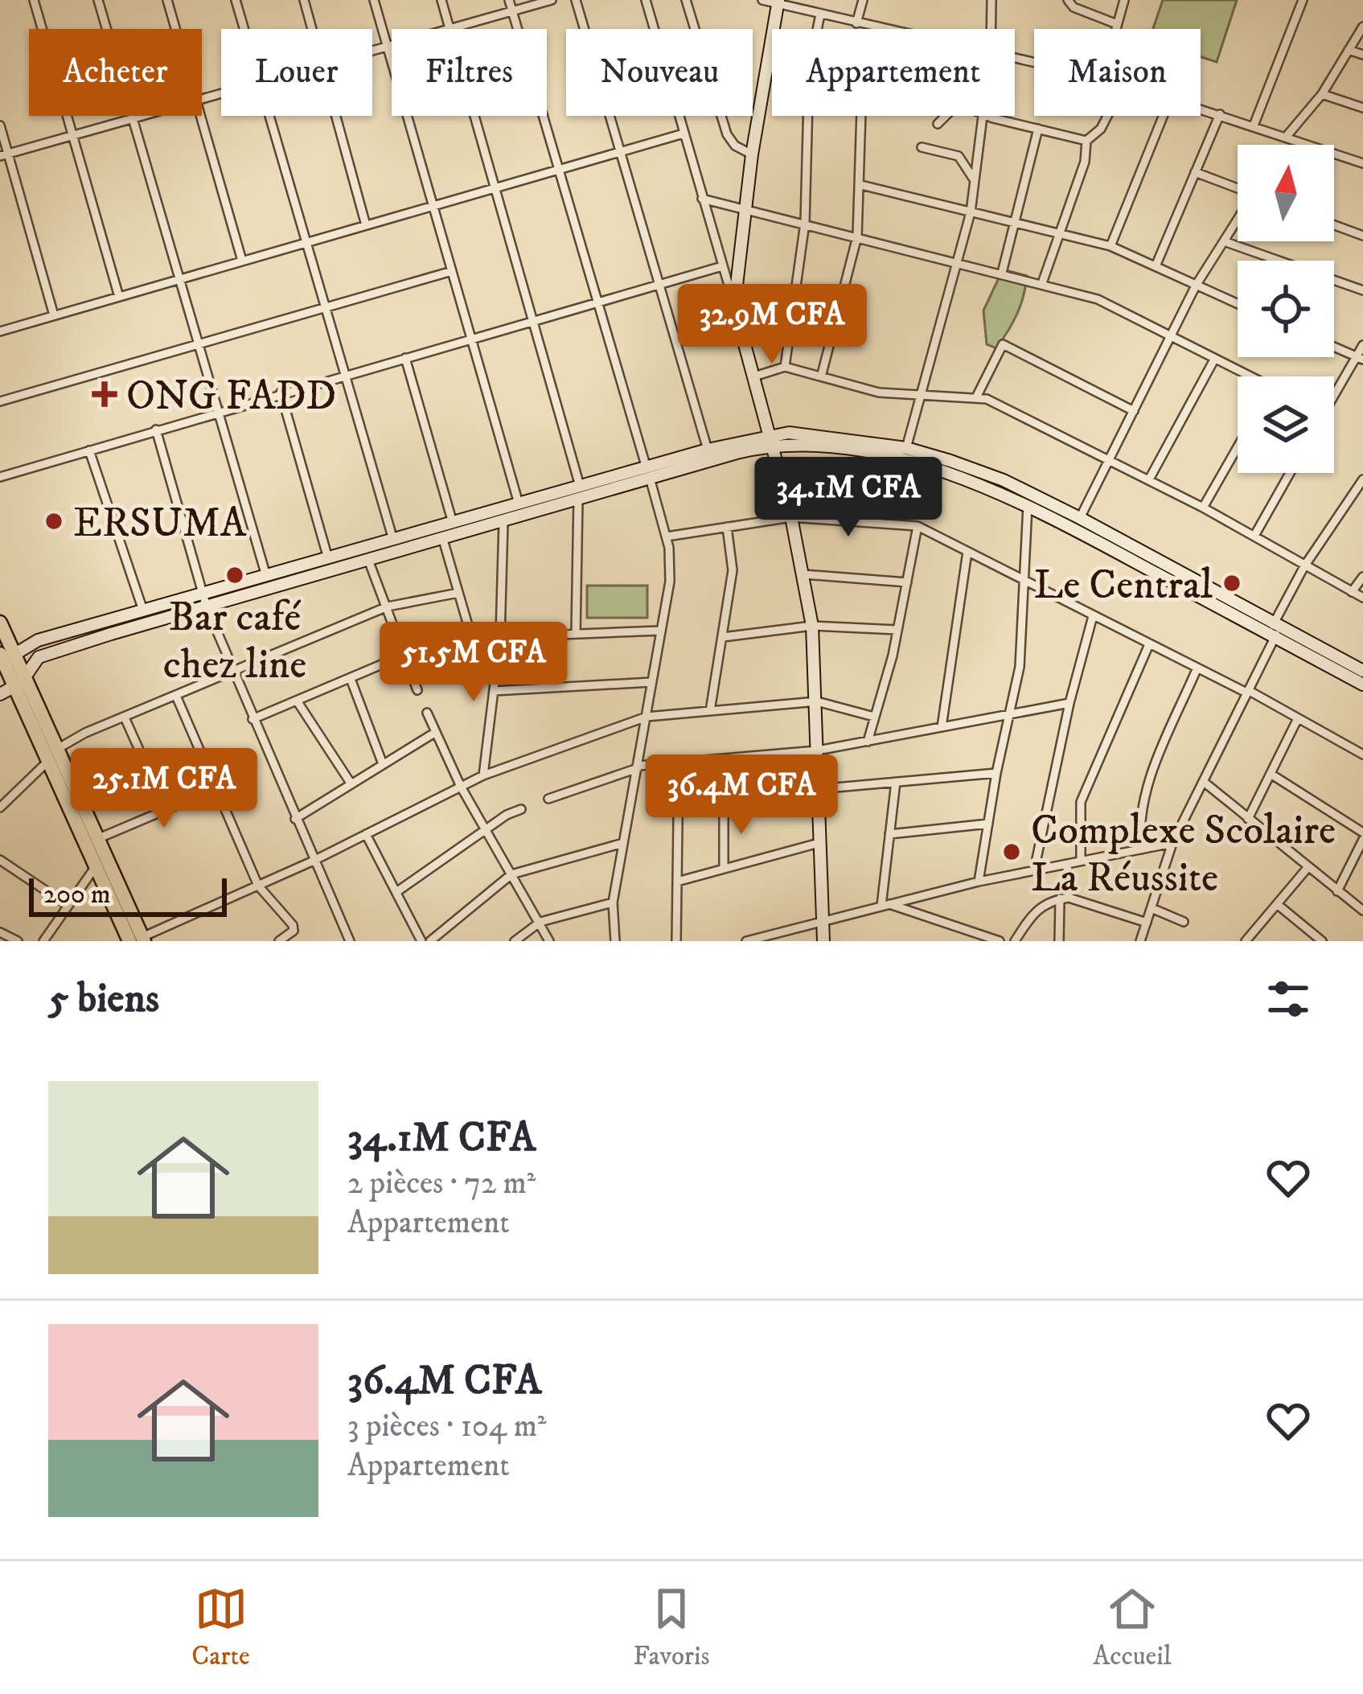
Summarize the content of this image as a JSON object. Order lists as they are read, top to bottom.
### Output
{
  "places": {
    "health": ["ONG FADD"],
    "other": [
      "ERSUMA",
      "Bar café chez line",
      "Le Central",
      "Complexe Scolaire La Réussite"
    ]
  },
  "scale_bar": "200 m",
  "north": "top",
  "page": {
    "chip": [
      "Acheter",
      "Louer",
      "Filtres",
      "Nouveau",
      "Appartement",
      "Maison"
    ],
    "price": [
      "32.9M CFA",
      "34.1M CFA",
      "51.5M CFA",
      "25.1M CFA",
      "36.4M CFA"
    ],
    "scale": "200 m",
    "heading": "5 biens",
    "list": [
      {
        "name": "34.1M CFA",
        "note": "2 pièces · 72 m² · Appartement"
      },
      {
        "name": "36.4M CFA",
        "note": "3 pièces · 104 m² · Appartement"
      }
    ],
    "tabs": ["Carte", "Favoris", "Accueil"]
  }
}
